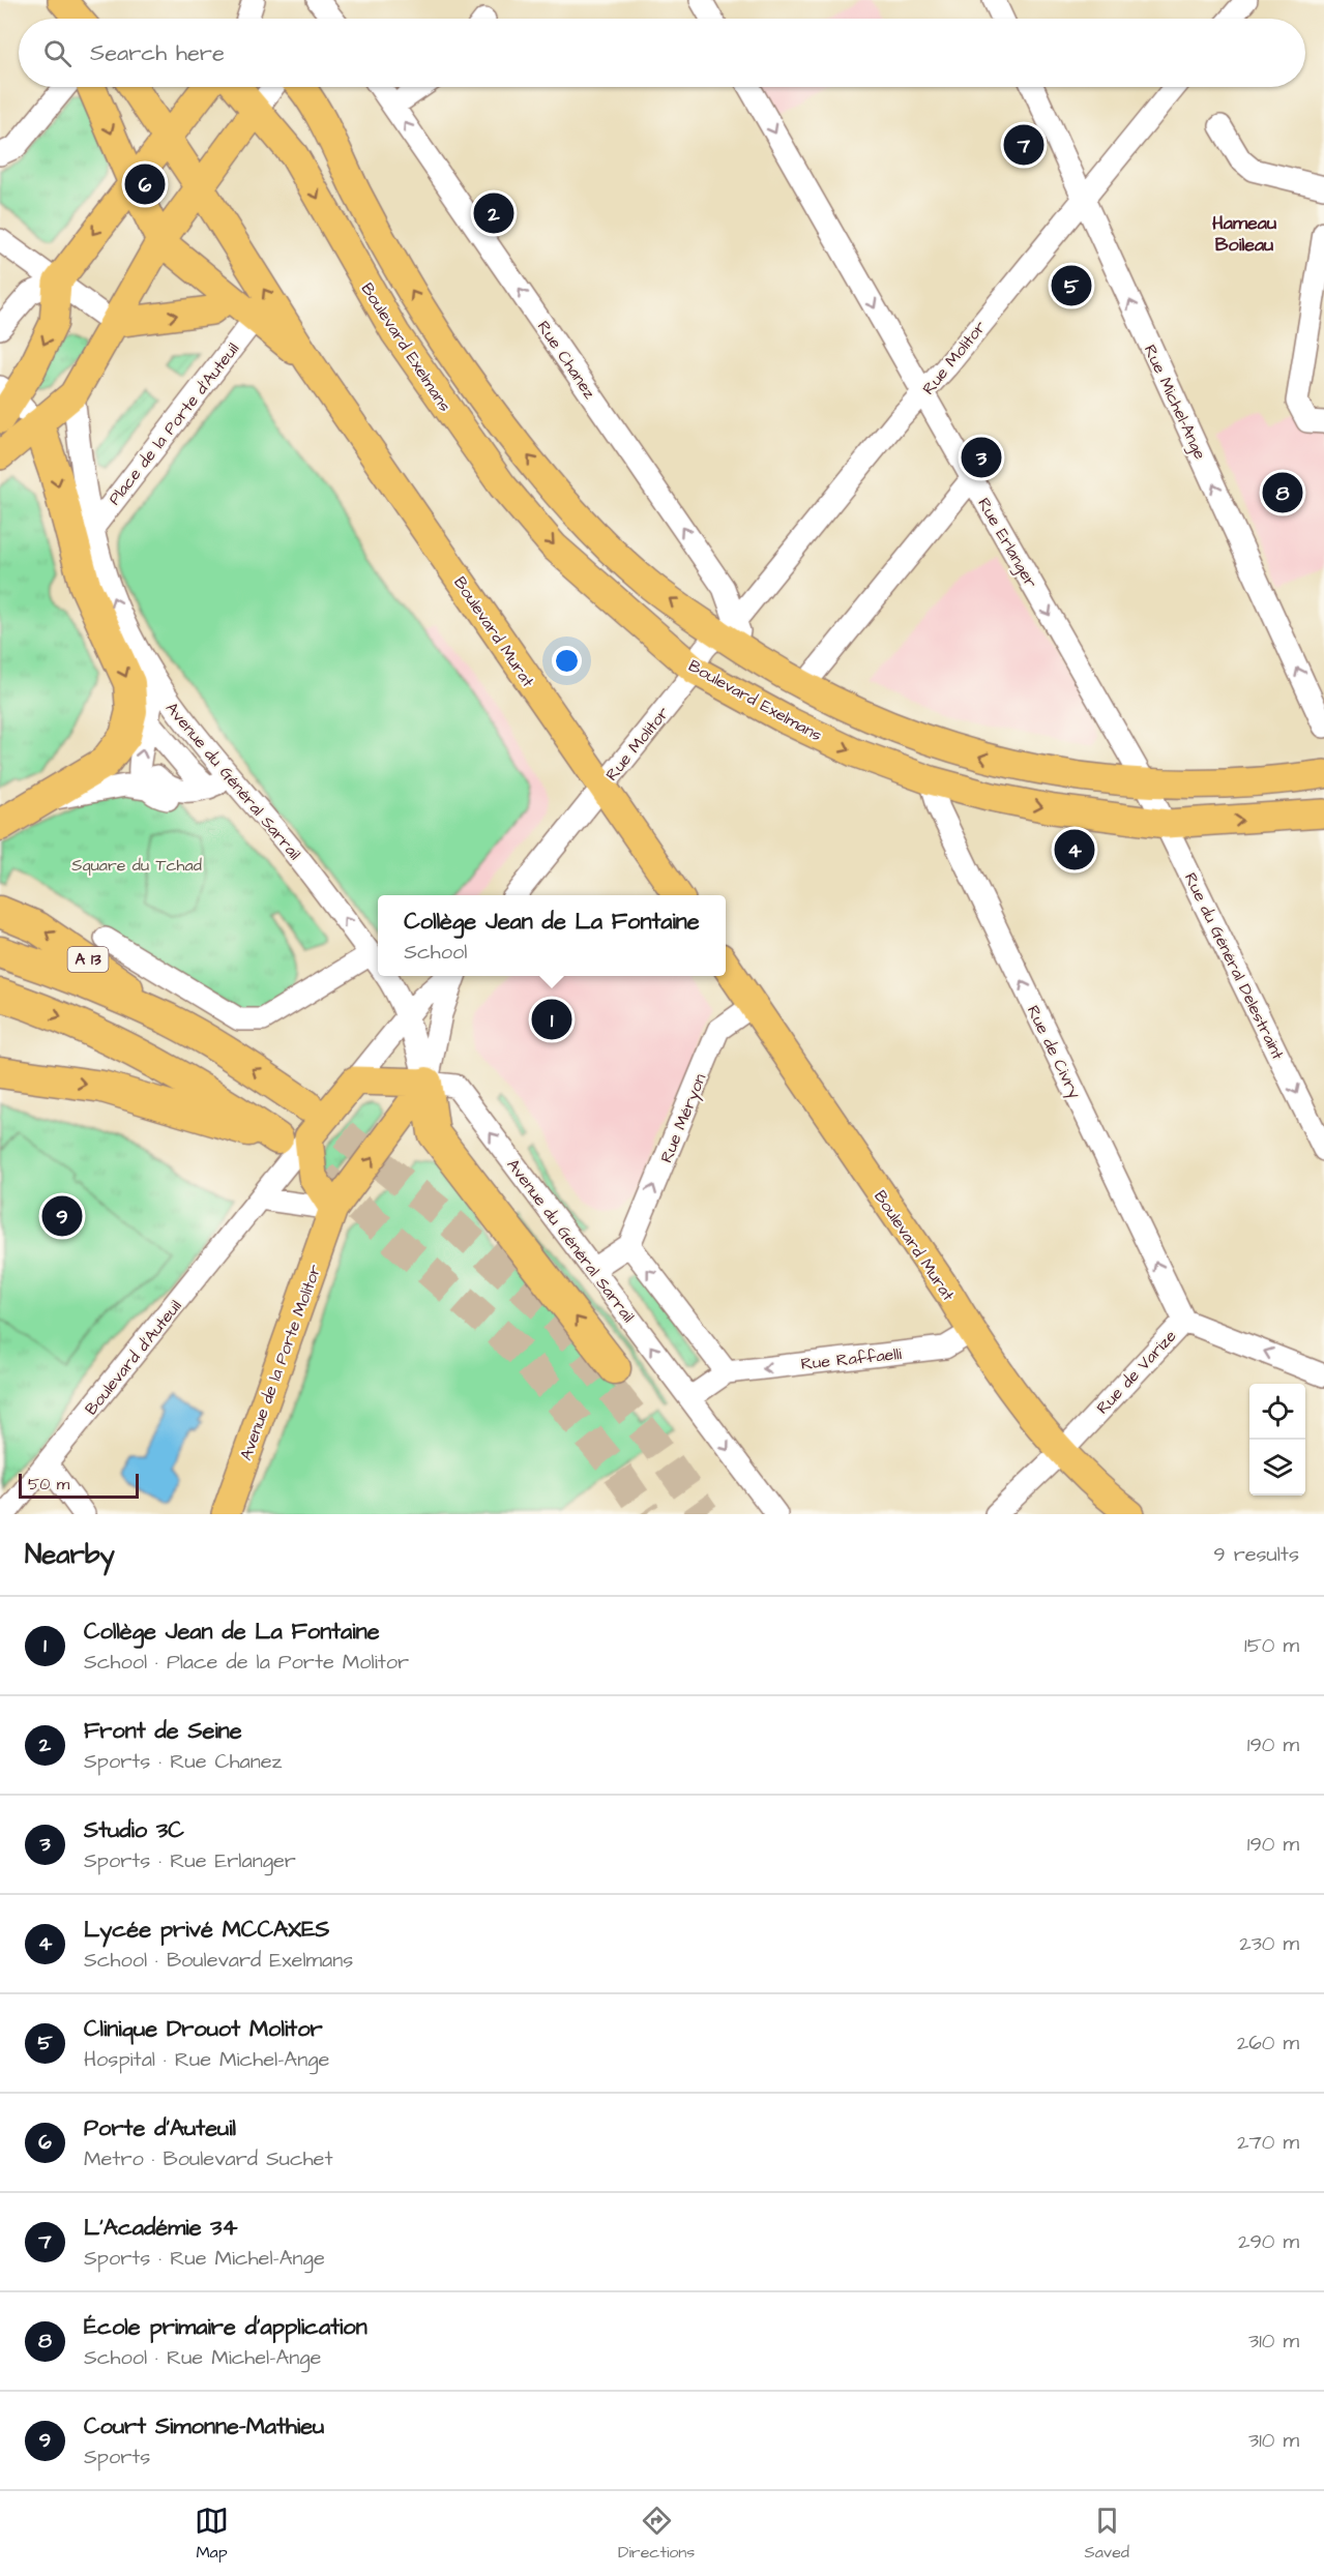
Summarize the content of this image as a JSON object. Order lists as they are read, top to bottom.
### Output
{
  "streets": {
    "highway": ["A 13"],
    "main road": [
      "Boulevard Exelmans",
      "Boulevard Murat",
      "Boulevard d'Auteuil",
      "Avenue de la Porte Molitor"
    ],
    "street": [
      "Rue Molitor",
      "Rue Chanez",
      "Rue Michel-Ange",
      "Place de la Porte d'Auteuil",
      "Rue Erlanger",
      "Avenue du Général Sarrail",
      "Rue du Général Delestraint",
      "Rue de Civry",
      "Rue Méryon",
      "Rue Raffaelli",
      "Rue de Varize"
    ]
  },
  "crossings": [
    ["Boulevard Exelmans", "Rue Molitor"],
    ["Boulevard Exelmans", "Rue Chanez"],
    ["Boulevard Exelmans", "Rue Erlanger"],
    ["Boulevard Exelmans", "Rue du Général Delestraint"],
    ["Boulevard Exelmans", "Rue de Civry"],
    ["Rue Molitor", "Rue Chanez"],
    ["Rue Molitor", "Rue Michel-Ange"],
    ["Rue Molitor", "Rue Erlanger"],
    ["Rue Molitor", "Boulevard Murat"],
    ["Place de la Porte d'Auteuil", "Boulevard Murat"],
    ["Place de la Porte d'Auteuil", "Avenue du Général Sarrail"],
    ["Rue Erlanger", "Rue du Général Delestraint"],
    ["Boulevard Murat", "Rue Méryon"],
    ["Boulevard Murat", "Rue Raffaelli"],
    ["Boulevard Murat", "Rue de Varize"],
    ["Avenue du Général Sarrail", "Boulevard d'Auteuil"],
    ["Rue de Civry", "Rue de Varize"]
  ],
  "one_way": [
    "Rue Chanez",
    "Rue Michel-Ange",
    "Rue Erlanger",
    "Rue du Général Delestraint",
    "Rue de Civry",
    "Rue Méryon",
    "Rue Raffaelli",
    "Rue de Varize"
  ],
  "districts": ["Hameau Boileau"],
  "parks": ["Square du Tchad"],
  "scale_bar": "50 m",
  "page": {
    "search": "Search here",
    "pins": [
      "7",
      "6",
      "2",
      "5",
      "3",
      "8",
      "4",
      "1",
      "9"
    ],
    "popup": ["Collège Jean de La Fontaine", "School"],
    "scale": "50 m",
    "heading": ["Nearby", "9 results"],
    "list": [
      {
        "mark": "1",
        "name": "Collège Jean de La Fontaine",
        "note": "School · Place de la Porte Molitor",
        "value": "150 m"
      },
      {
        "mark": "2",
        "name": "Front de Seine",
        "note": "Sports · Rue Chanez",
        "value": "190 m"
      },
      {
        "mark": "3",
        "name": "Studio 3C",
        "note": "Sports · Rue Erlanger",
        "value": "190 m"
      },
      {
        "mark": "4",
        "name": "Lycée privé MCCAXES",
        "note": "School · Boulevard Exelmans",
        "value": "230 m"
      },
      {
        "mark": "5",
        "name": "Clinique Drouot Molitor",
        "note": "Hospital · Rue Michel-Ange",
        "value": "260 m"
      },
      {
        "mark": "6",
        "name": "Porte d'Auteuil",
        "note": "Metro · Boulevard Suchet",
        "value": "270 m"
      },
      {
        "mark": "7",
        "name": "L’Académie 34",
        "note": "Sports · Rue Michel-Ange",
        "value": "290 m"
      },
      {
        "mark": "8",
        "name": "École primaire d'application",
        "note": "School · Rue Michel-Ange",
        "value": "310 m"
      },
      {
        "mark": "9",
        "name": "Court Simonne-Mathieu",
        "note": "Sports",
        "value": "310 m"
      }
    ],
    "nav": ["Map", "Directions", "Saved"]
  }
}
